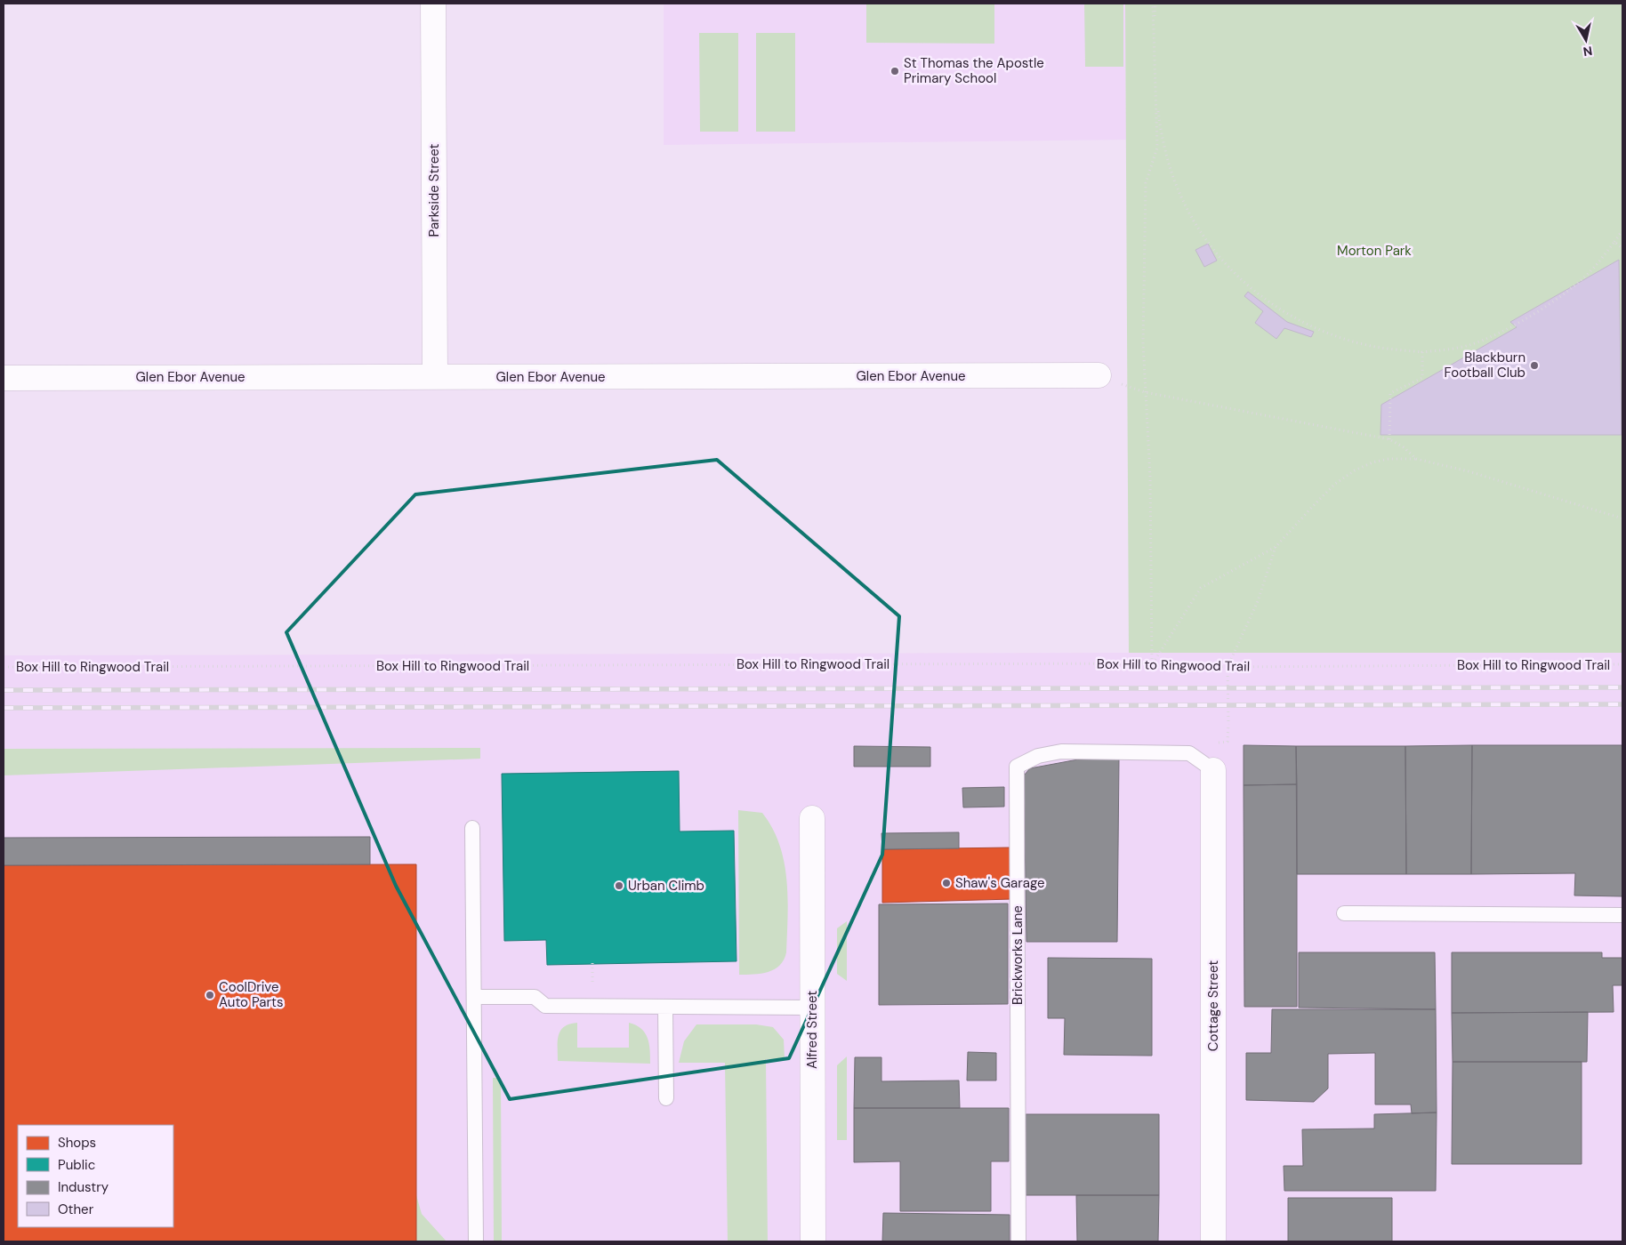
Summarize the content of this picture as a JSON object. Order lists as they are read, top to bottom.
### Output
{
  "streets": {
    "street": [
      "Parkside Street",
      "Glen Ebor Avenue",
      "Cottage Street",
      "Alfred Street"
    ],
    "lane": ["Brickworks Lane"],
    "path": ["Box Hill to Ringwood Trail"]
  },
  "crossings": [
    ["Parkside Street", "Glen Ebor Avenue"],
    ["Brickworks Lane", "Cottage Street"]
  ],
  "parks": ["Morton Park"],
  "places": [
    "St Thomas the Apostle Primary School",
    "Blackburn Football Club",
    "Shaw's Garage",
    "Urban Climb",
    "CoolDrive Auto Parts"
  ],
  "legend": [
    "Shops",
    "Public",
    "Industry",
    "Other"
  ],
  "north": "bottom"
}
